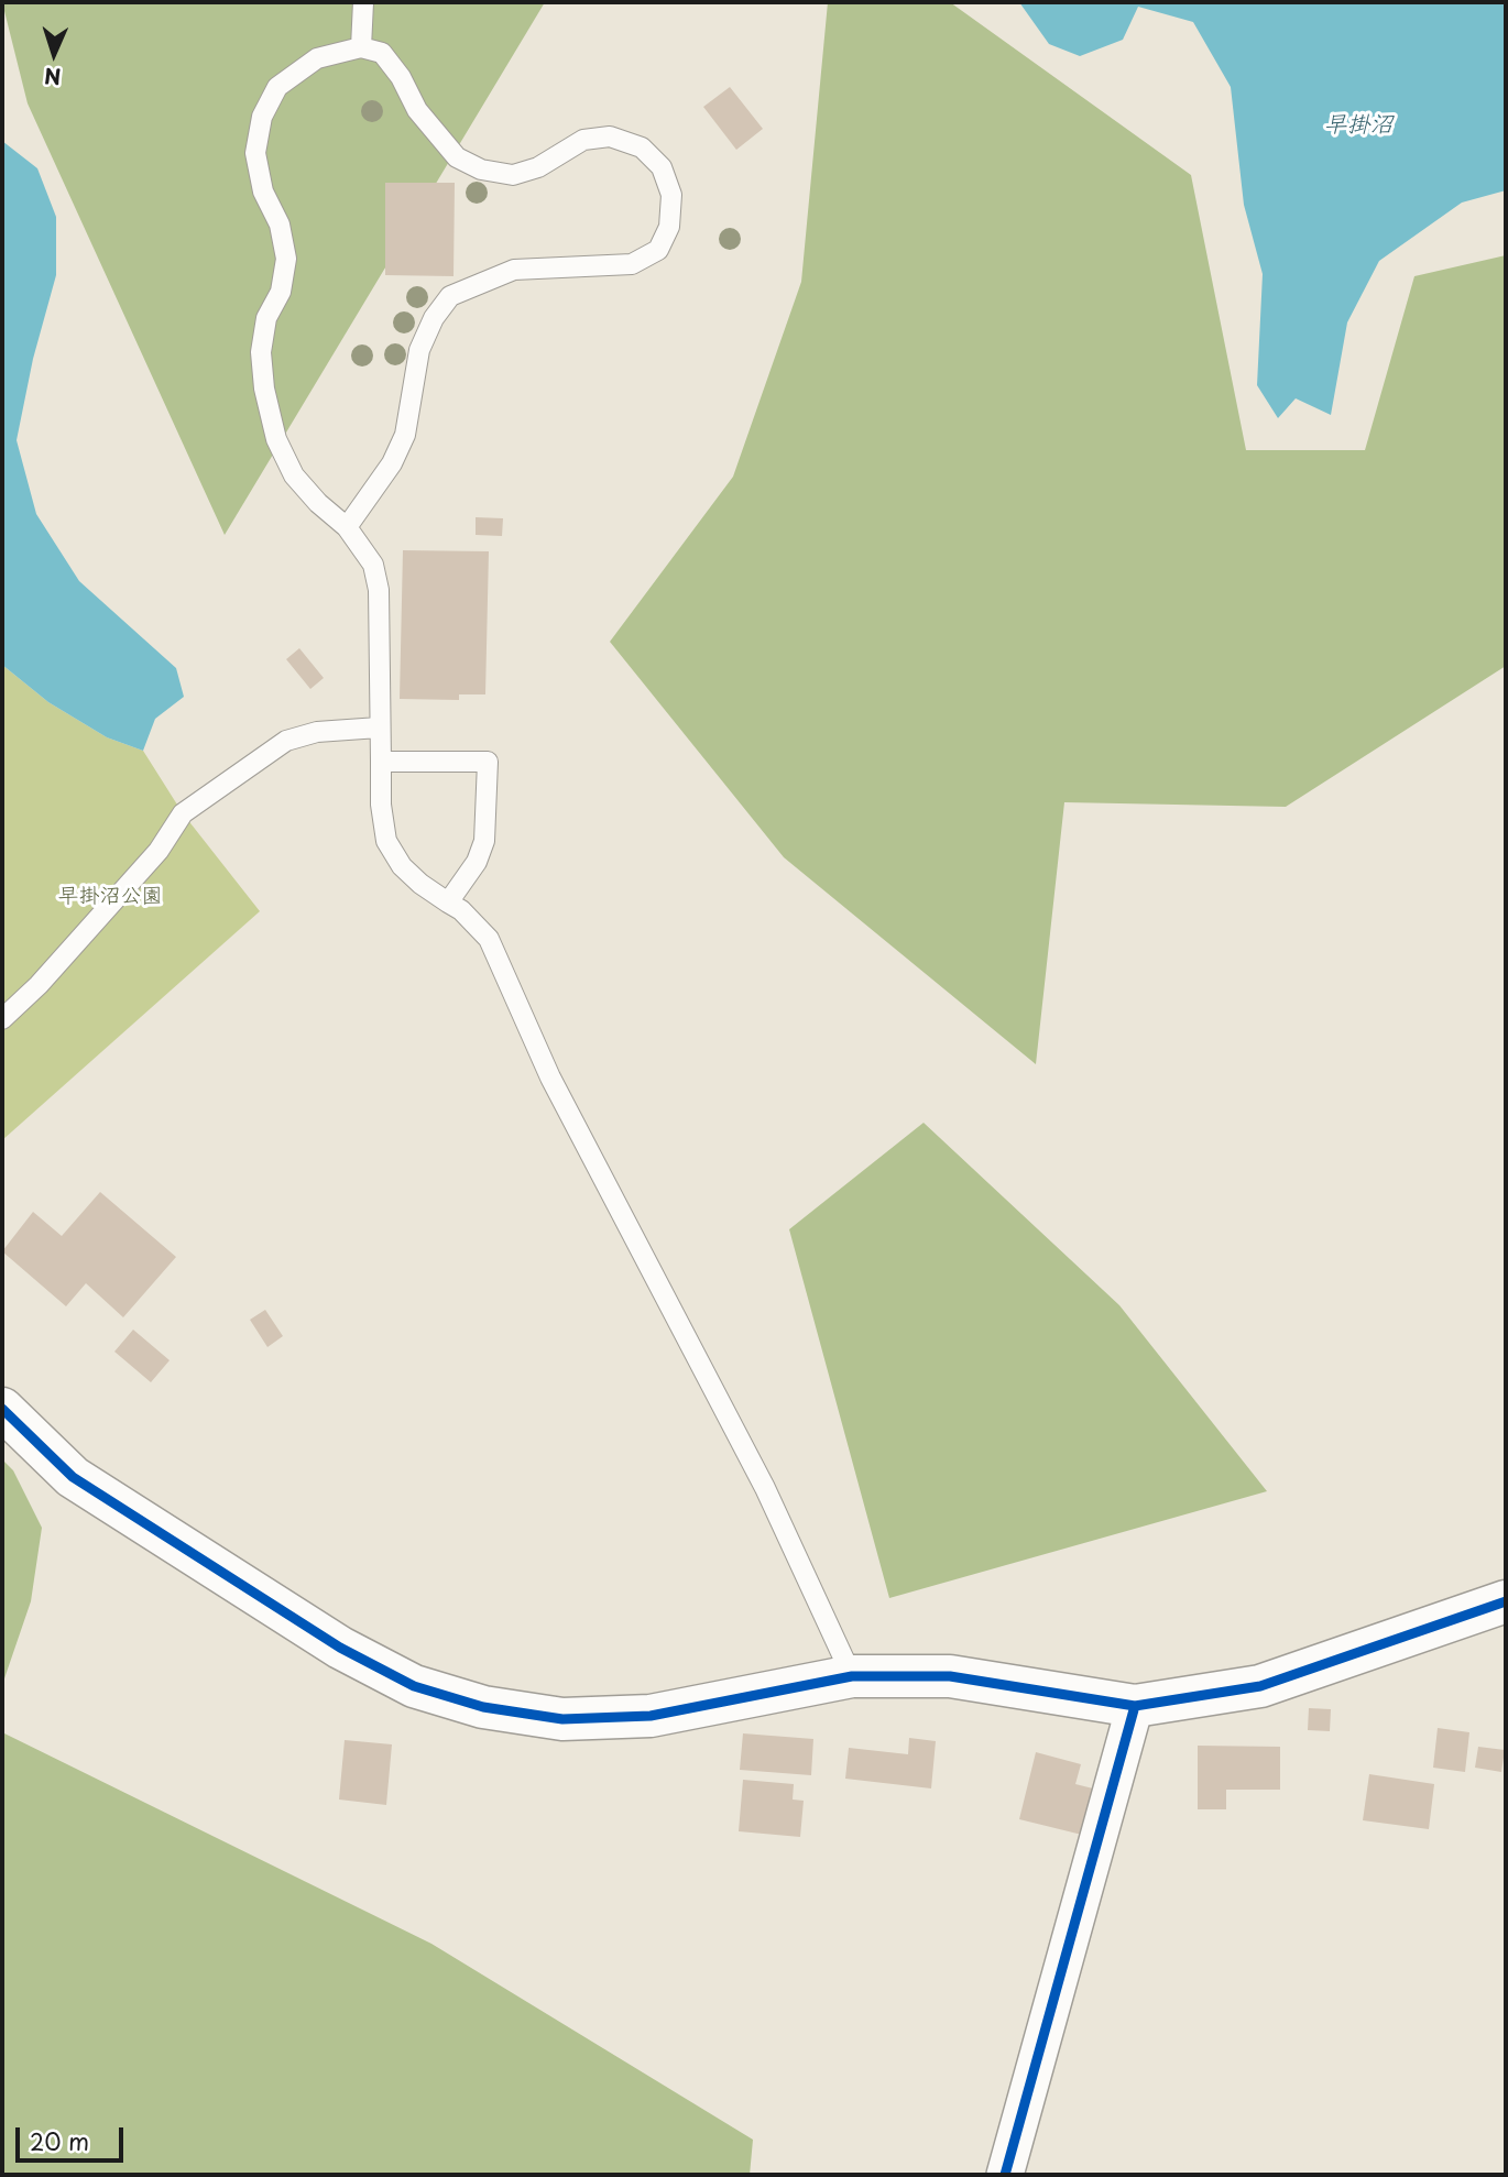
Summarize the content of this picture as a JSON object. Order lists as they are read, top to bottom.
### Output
{
  "water": ["早掛沼"],
  "parks": ["早掛沼公園"],
  "scale_bar": "20 m",
  "north": "bottom"
}
